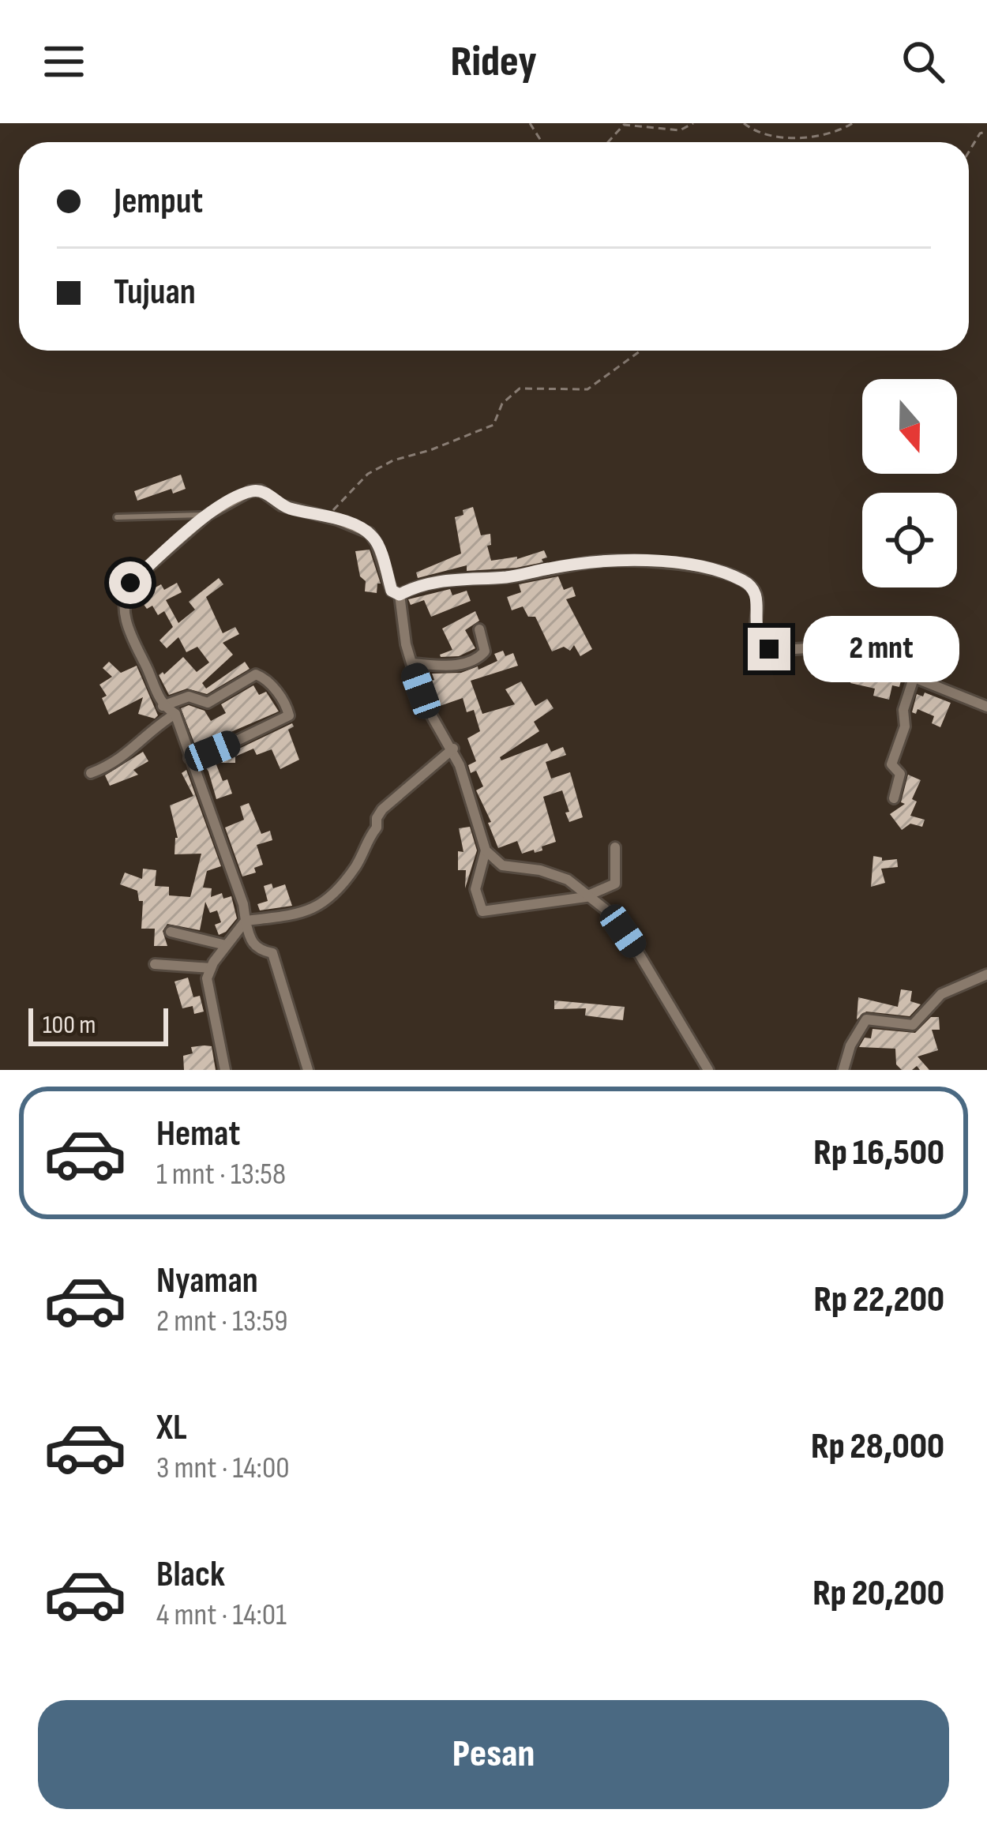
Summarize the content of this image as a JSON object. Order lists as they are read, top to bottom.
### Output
{
  "scale_bar": "100 m",
  "north": "bottom",
  "page": {
    "header": "Ridey",
    "banner": ["Jemput", "Tujuan"],
    "bubble": "2 mnt",
    "scale": "100 m",
    "list": [
      {
        "name": "Hemat",
        "note": "1 mnt · 13:58",
        "value": "Rp 16,500"
      },
      {
        "name": "Nyaman",
        "note": "2 mnt · 13:59",
        "value": "Rp 22,200"
      },
      {
        "name": "XL",
        "note": "3 mnt · 14:00",
        "value": "Rp 28,000"
      },
      {
        "name": "Black",
        "note": "4 mnt · 14:01",
        "value": "Rp 20,200"
      }
    ],
    "buttons": "Pesan"
  }
}
